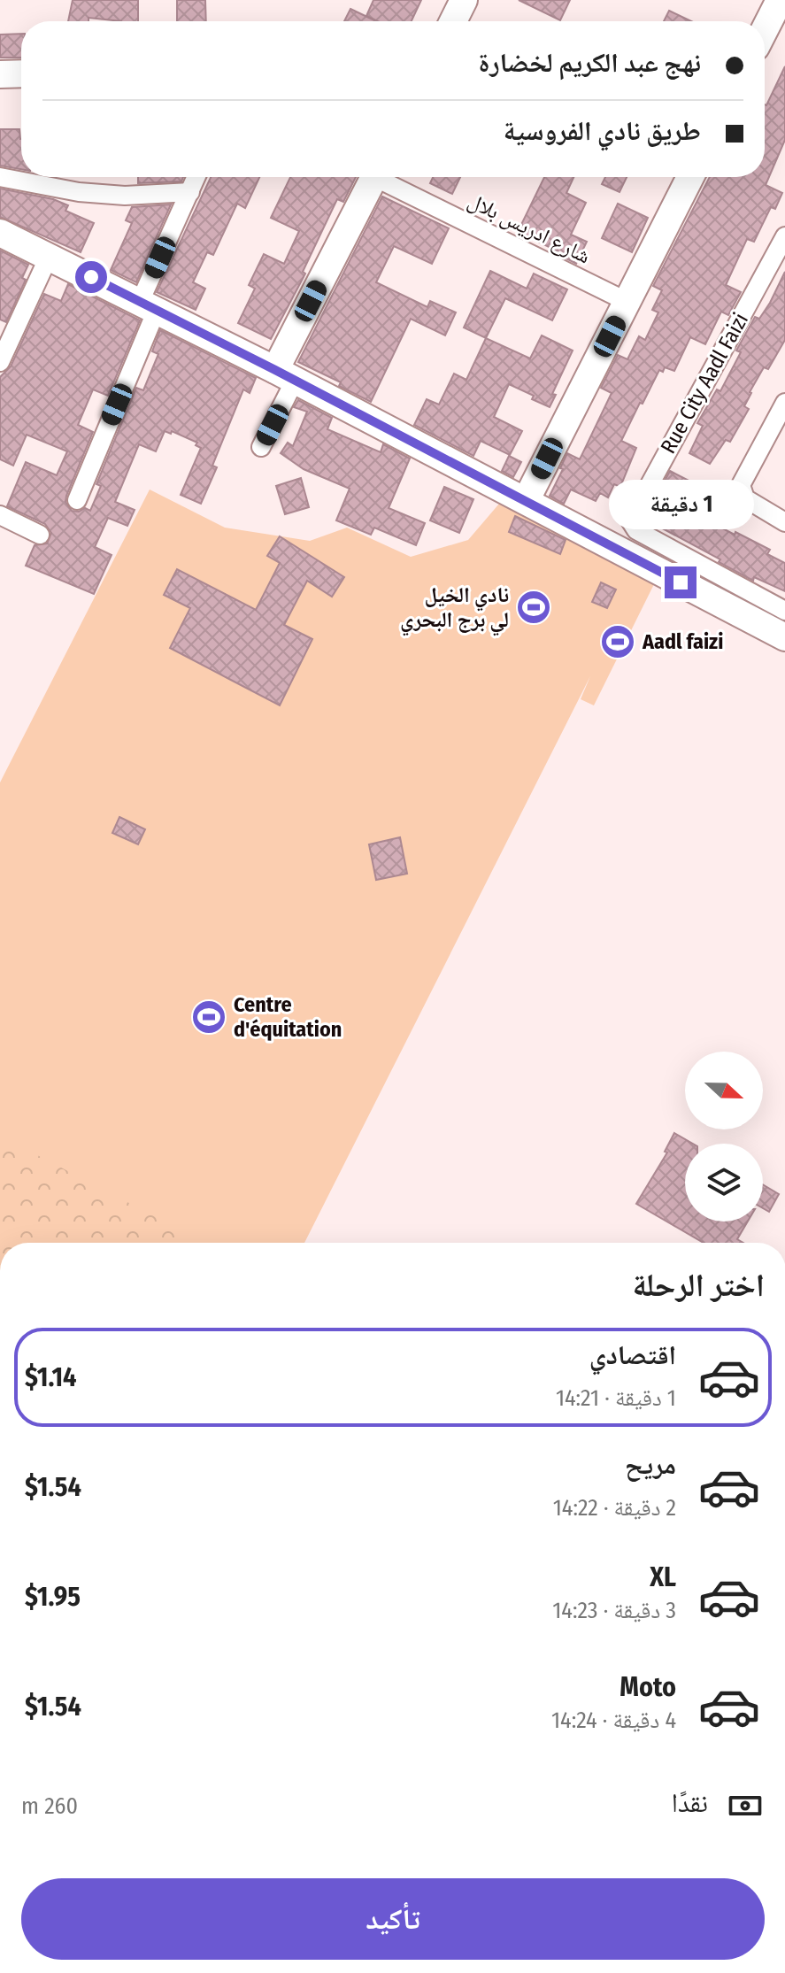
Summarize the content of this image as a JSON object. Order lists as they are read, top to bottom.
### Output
{
  "streets": {
    "street": ["شارع ادريس بلال", "Rue City Aadl Faizi"]
  },
  "places": {
    "sports": ["نادي الخيل لي برج البحري", "Aadl faizi", "Centre d'équitation"]
  },
  "north": "right",
  "page": {
    "banner": ["نهج عبد الكريم لخضارة", "طريق نادي الفروسية"],
    "bubble": "1 دقيقة",
    "heading": "اختر الرحلة",
    "list": [
      {
        "name": "اقتصادي",
        "note": "1 دقيقة · 14:21",
        "value": "$1.14"
      },
      {
        "name": "مريح",
        "note": "2 دقيقة · 14:22",
        "value": "$1.54"
      },
      {
        "name": "XL",
        "note": "3 دقيقة · 14:23",
        "value": "$1.95"
      },
      {
        "name": "Moto",
        "note": "4 دقيقة · 14:24",
        "value": "$1.54"
      }
    ],
    "pay": ["نقدًا", "260 m"],
    "buttons": "تأكيد"
  }
}
